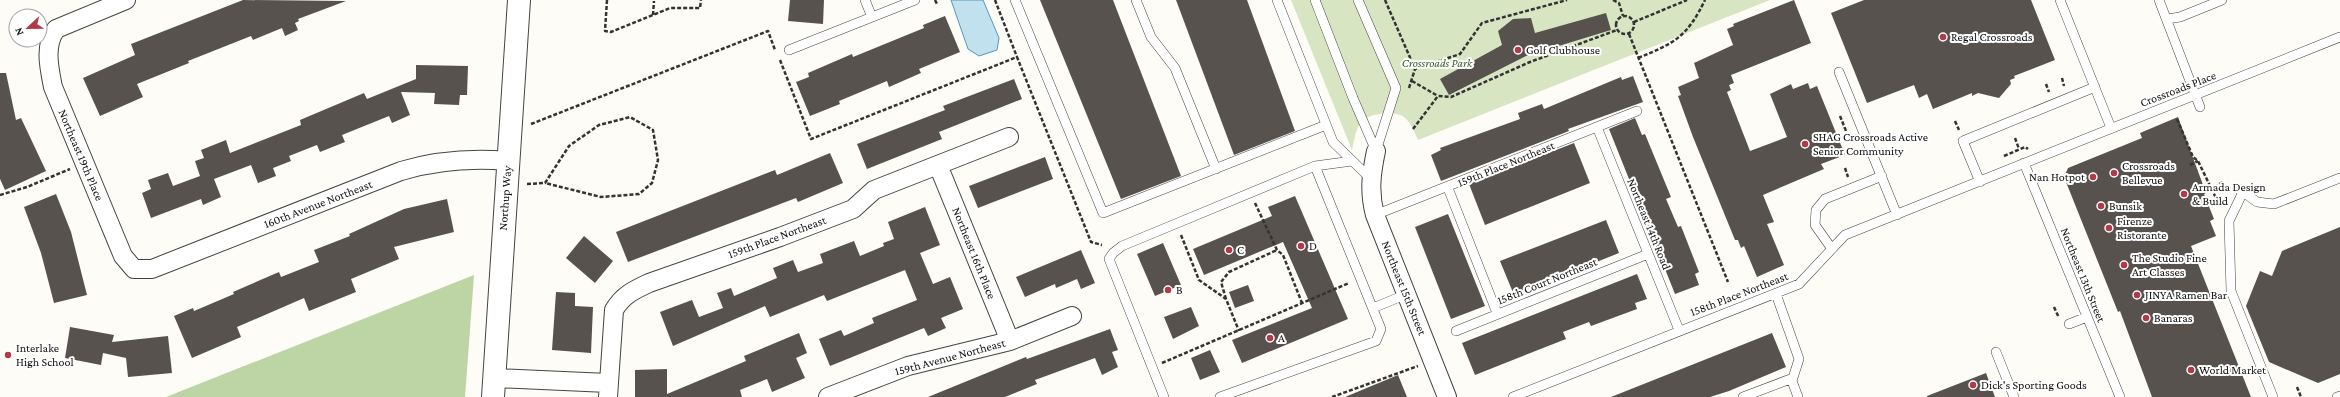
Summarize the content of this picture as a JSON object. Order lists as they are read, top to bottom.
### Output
{
  "streets": {
    "street": [
      "Northeast 19th Place",
      "159th Place Northeast",
      "Northup Way",
      "160th Avenue Northeast",
      "Northeast 16th Place",
      "Northeast 15th Street",
      "159th Avenue Northeast"
    ],
    "lane": [
      "Crossroads Place",
      "Northeast 14th Road",
      "Northeast 13th Street",
      "158th Court Northeast",
      "158th Place Northeast"
    ]
  },
  "crossings": [
    ["Crossroads Place", "Northeast 13th Street"],
    ["Crossroads Place", "158th Place Northeast"],
    ["Northeast 19th Place", "160th Avenue Northeast"],
    ["159th Place Northeast", "Northeast 14th Road"],
    ["159th Place Northeast", "Northeast 16th Place"],
    ["159th Place Northeast", "Northeast 15th Street"],
    ["Northup Way", "160th Avenue Northeast"],
    ["Northeast 14th Road", "158th Court Northeast"],
    ["Northeast 14th Road", "158th Place Northeast"],
    ["Northeast 16th Place", "159th Avenue Northeast"],
    ["Northeast 13th Street", "158th Place Northeast"]
  ],
  "parks": ["Crossroads Park"],
  "places": [
    "Regal Crossroads",
    "Golf Clubhouse",
    "SHAG Crossroads Active Senior Community",
    "Crossroads Bellevue",
    "Nan Hotpot",
    "Armada Design & Build",
    "Bunsik",
    "Firenze Ristorante",
    "D",
    "C",
    "The Studio Fine Art Classes",
    "B",
    "JINYA Ramen Bar",
    "Banaras",
    "A",
    "Interlake High School",
    "World Market",
    "Dick's Sporting Goods"
  ],
  "north": "left"
}
